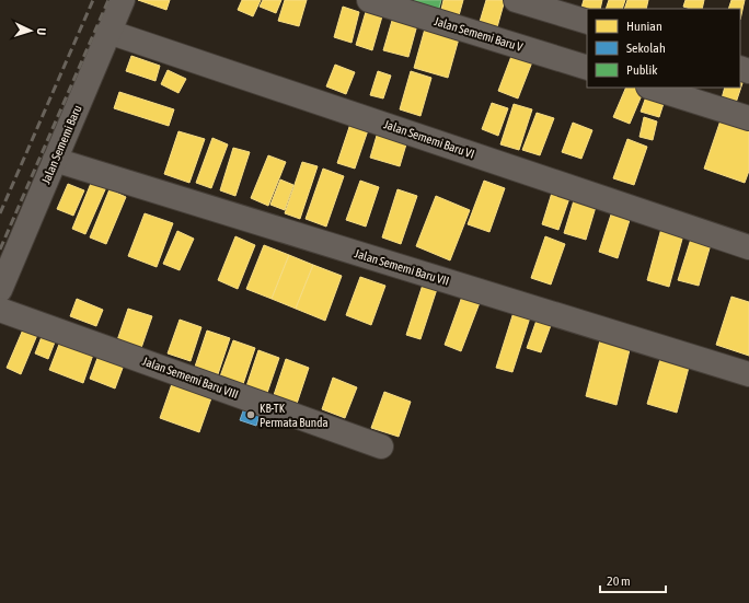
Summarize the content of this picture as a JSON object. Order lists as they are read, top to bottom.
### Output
{
  "streets": {
    "street": [
      "Jalan Sememi Baru V",
      "Jalan Sememi Baru VI",
      "Jalan Sememi Baru",
      "Jalan Sememi Baru VII",
      "Jalan Sememi Baru VIII"
    ]
  },
  "crossings": [
    ["Jalan Sememi Baru VI", "Jalan Sememi Baru"],
    ["Jalan Sememi Baru", "Jalan Sememi Baru VII"]
  ],
  "places": ["KB-TK Permata Bunda"],
  "legend": ["Hunian", "Sekolah", "Publik"],
  "scale_bar": "20 m",
  "north": "right"
}
